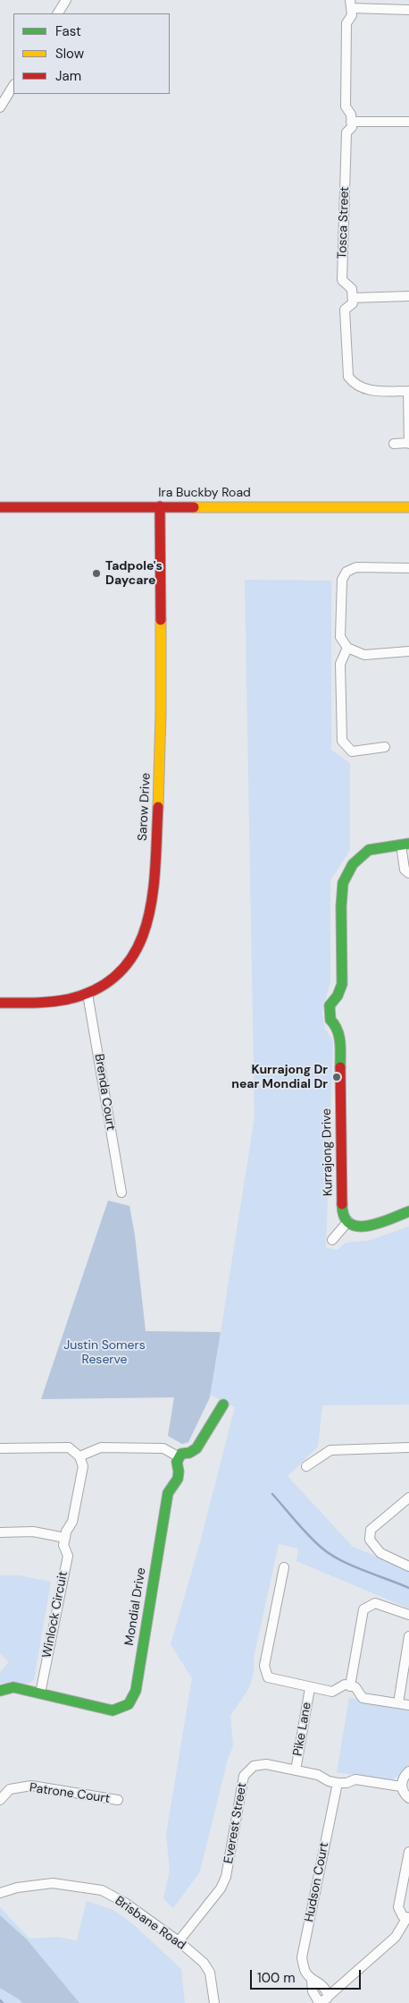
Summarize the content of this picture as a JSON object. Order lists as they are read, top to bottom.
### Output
{
  "streets": {
    "street": [
      "Tosca Street",
      "Ira Buckby Road",
      "Sarow Drive",
      "Brenda Court",
      "Kurrajong Drive",
      "Mondial Drive",
      "Winlock Circuit",
      "Pike Lane",
      "Patrone Court",
      "Everest Street",
      "Hudson Court",
      "Brisbane Road"
    ]
  },
  "crossings": [
    ["Ira Buckby Road", "Sarow Drive"],
    ["Sarow Drive", "Brenda Court"],
    ["Mondial Drive", "Winlock Circuit"],
    ["Pike Lane", "Everest Street"],
    ["Everest Street", "Hudson Court"],
    ["Everest Street", "Brisbane Road"]
  ],
  "parks": ["Justin Somers Reserve"],
  "places": ["Tadpole's Daycare", "Kurrajong Dr near Mondial Dr"],
  "legend": ["Fast", "Slow", "Jam"],
  "scale_bar": "100 m"
}
